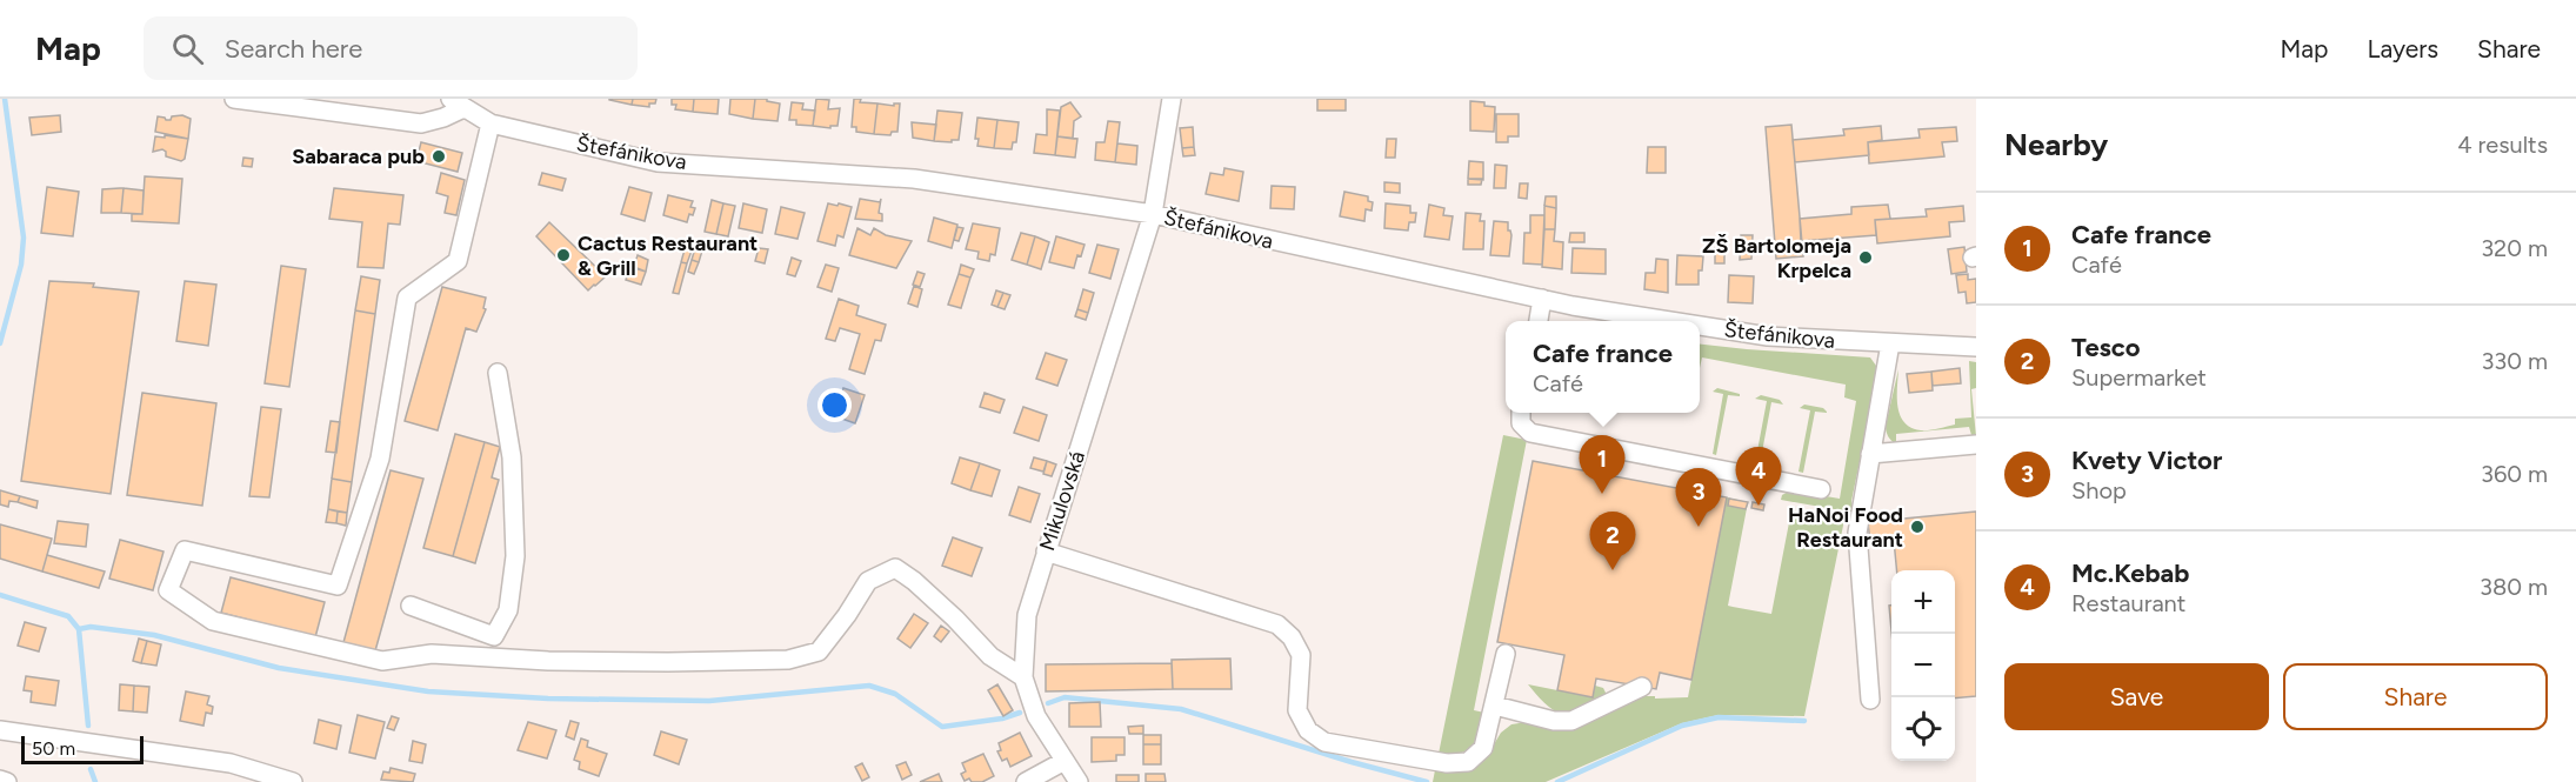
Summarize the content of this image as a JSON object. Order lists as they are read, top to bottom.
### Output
{
  "streets": {
    "street": ["Štefánikova", "Mikulovská"]
  },
  "crossings": [
    ["Štefánikova", "Mikulovská"]
  ],
  "places": [
    "Sabaraca pub",
    "Cactus Restaurant & Grill",
    "ZŠ Bartolomeja Krpelca",
    "HaNoi Food Restaurant"
  ],
  "scale_bar": "50 m",
  "page": {
    "header": "Map",
    "search": "Search here",
    "nav": ["Map", "Layers", "Share"],
    "heading": ["Nearby", "4 results"],
    "list": [
      {
        "mark": "1",
        "name": "Cafe france",
        "note": "Café",
        "value": "320 m"
      },
      {
        "mark": "2",
        "name": "Tesco",
        "note": "Supermarket",
        "value": "330 m"
      },
      {
        "mark": "3",
        "name": "Kvety Victor",
        "note": "Shop",
        "value": "360 m"
      },
      {
        "mark": "4",
        "name": "Mc.Kebab",
        "note": "Restaurant",
        "value": "380 m"
      }
    ],
    "popup": ["Cafe france", "Café"],
    "pins": [
      "1",
      "4",
      "3",
      "2"
    ],
    "map_buttons": ["+", "−"],
    "buttons": ["Save", "Share"],
    "scale": "50 m"
  }
}
